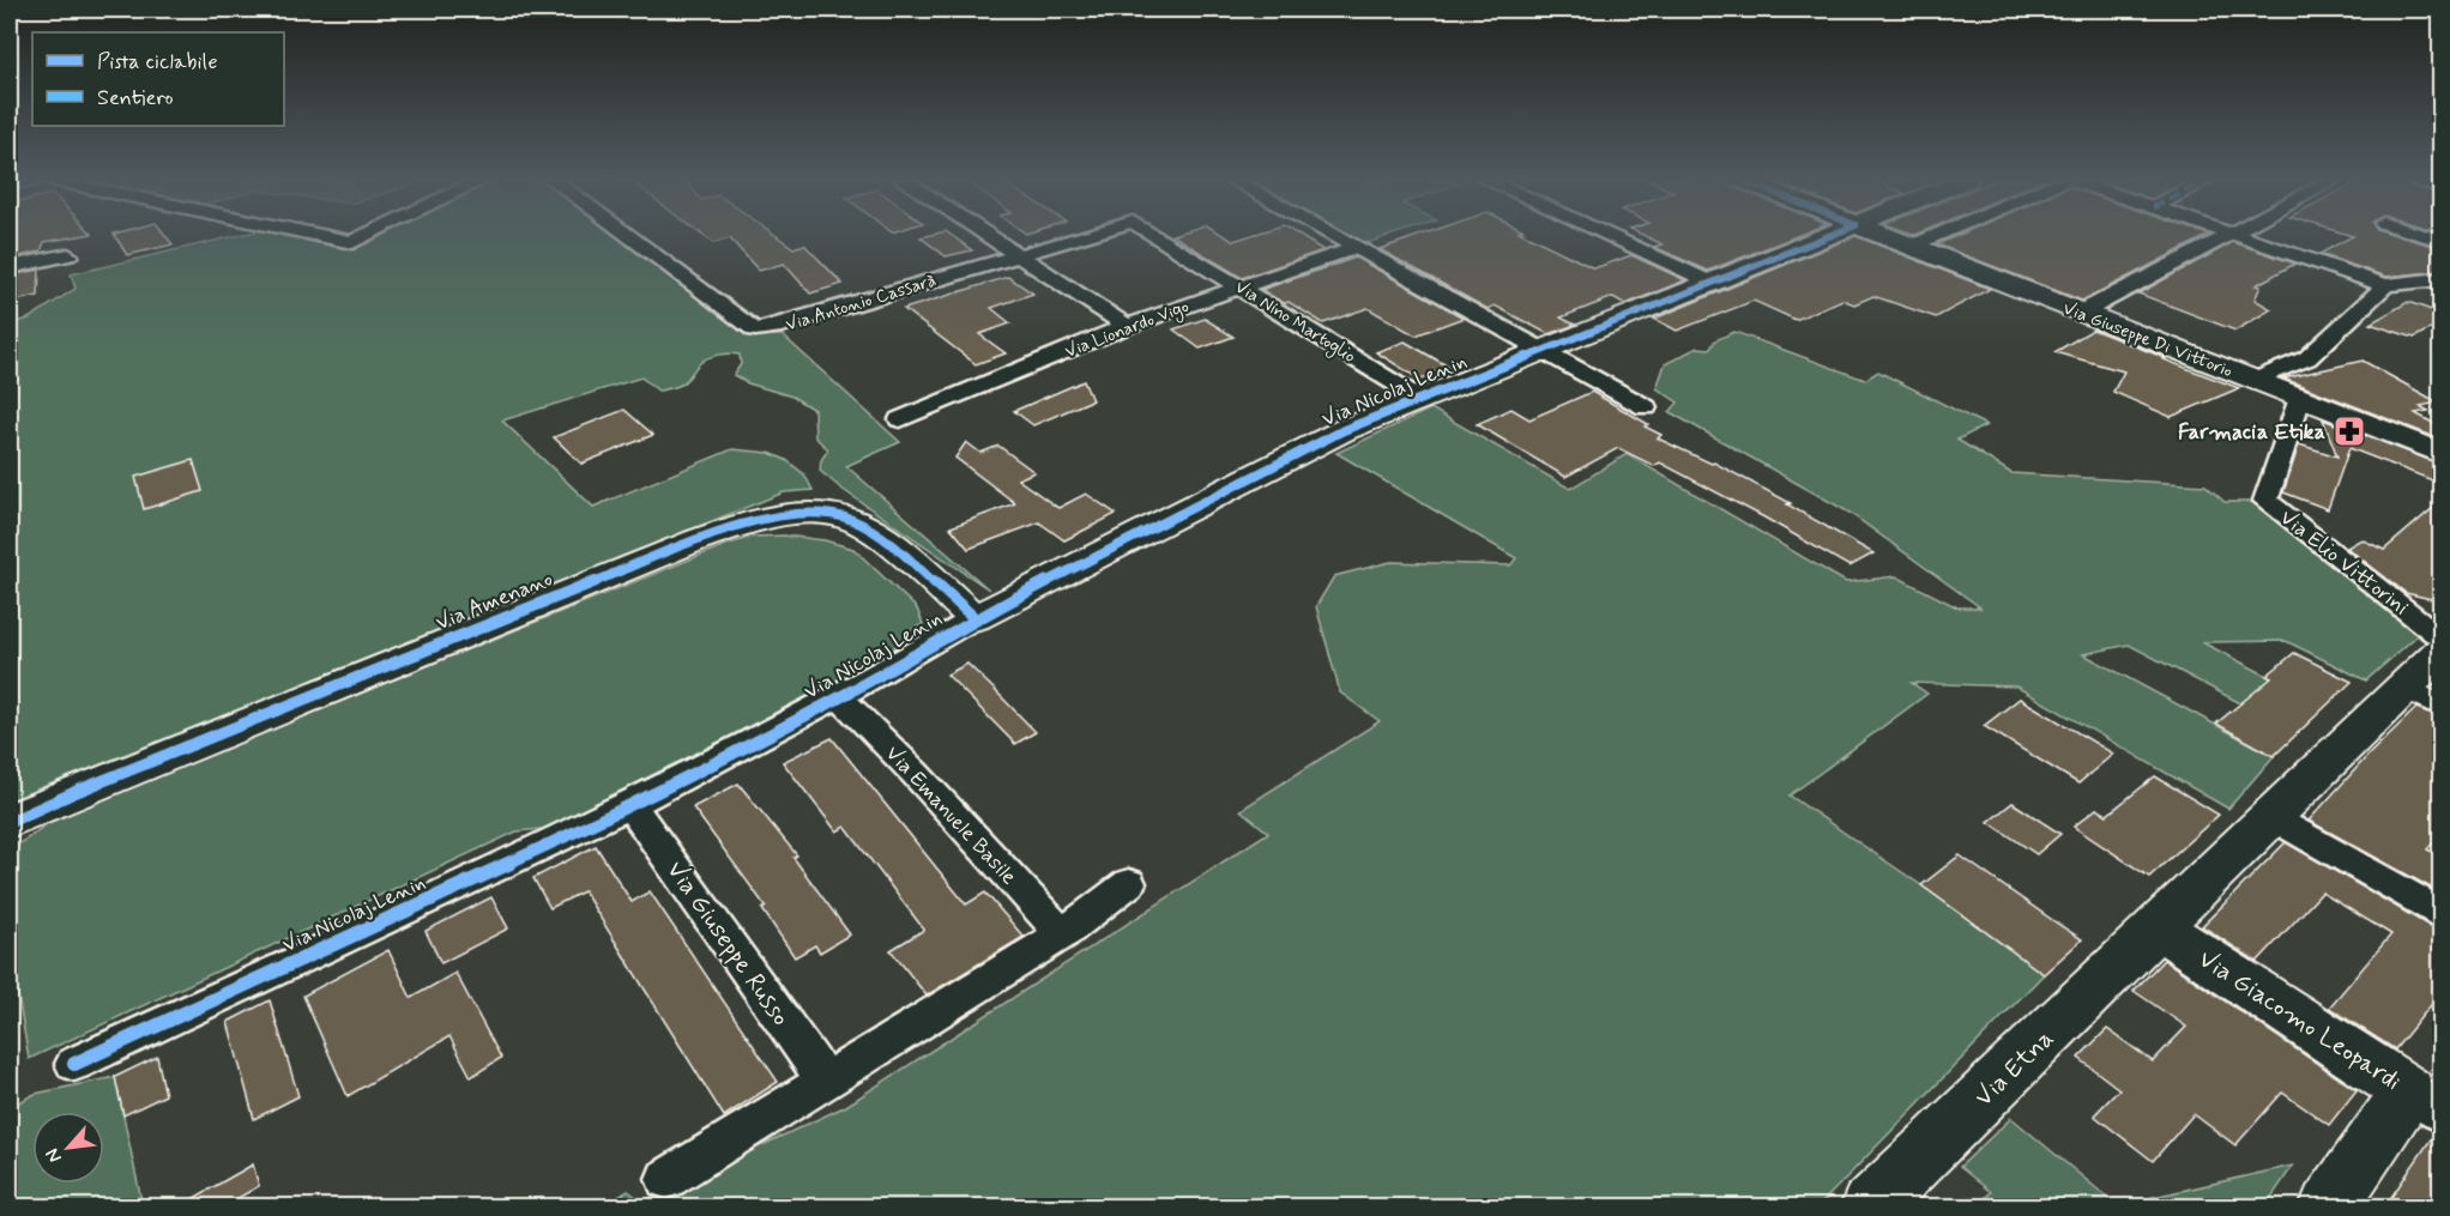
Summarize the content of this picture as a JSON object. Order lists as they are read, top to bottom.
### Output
{
  "streets": {
    "main road": [
      "Via Giuseppe Di Vittorio",
      "Via Nicolaj Lenin",
      "Via Amenano",
      "Via Giacomo Leopardi",
      "Via Etna"
    ],
    "street": [
      "Via Antonio Cassarà",
      "Via Nino Martoglio",
      "Via Lionardo Vigo",
      "Via Elio Vittorini",
      "Via Emanuele Basile",
      "Via Giuseppe Russo"
    ]
  },
  "crossings": [
    ["Via Nino Martoglio", "Via Lionardo Vigo"],
    ["Via Nino Martoglio", "Via Nicolaj Lenin"],
    ["Via Giuseppe Di Vittorio", "Via Elio Vittorini"],
    ["Via Nicolaj Lenin", "Via Amenano"],
    ["Via Nicolaj Lenin", "Via Emanuele Basile"],
    ["Via Nicolaj Lenin", "Via Giuseppe Russo"],
    ["Via Giacomo Leopardi", "Via Etna"]
  ],
  "places": {
    "pharmacy": ["Farmacia Etika"]
  },
  "legend": ["Pista ciclabile", "Sentiero"],
  "north": "bottom left"
}
